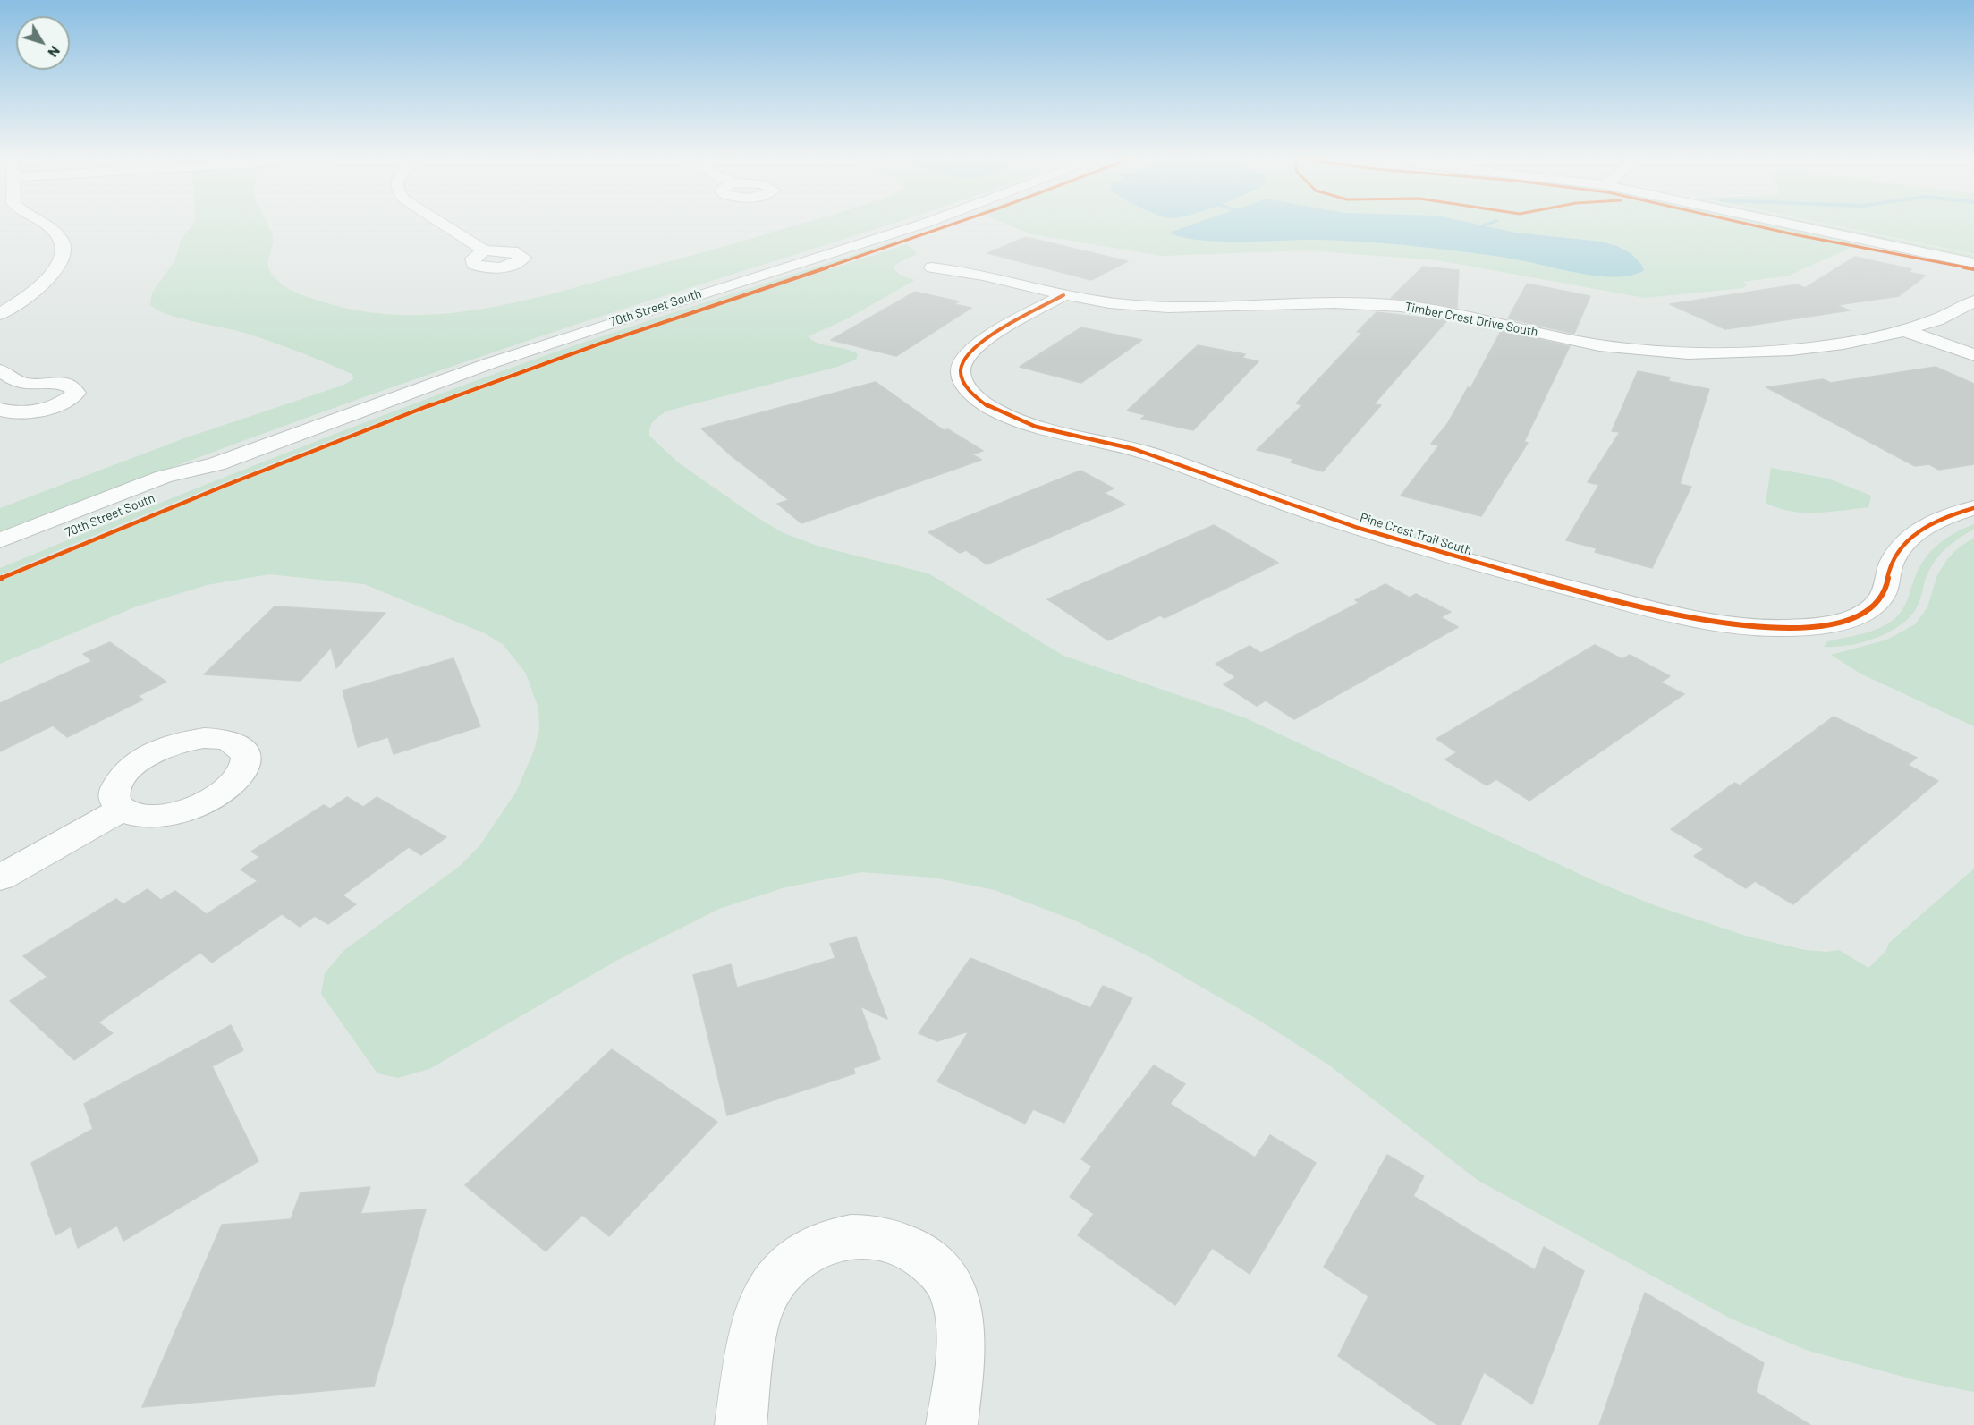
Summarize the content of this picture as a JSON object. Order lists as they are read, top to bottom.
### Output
{
  "streets": {
    "street": ["70th Street South", "Timber Crest Drive South", "Pine Crest Trail South"]
  },
  "crossings": [
    ["Timber Crest Drive South", "Pine Crest Trail South"]
  ],
  "north": "bottom right"
}
